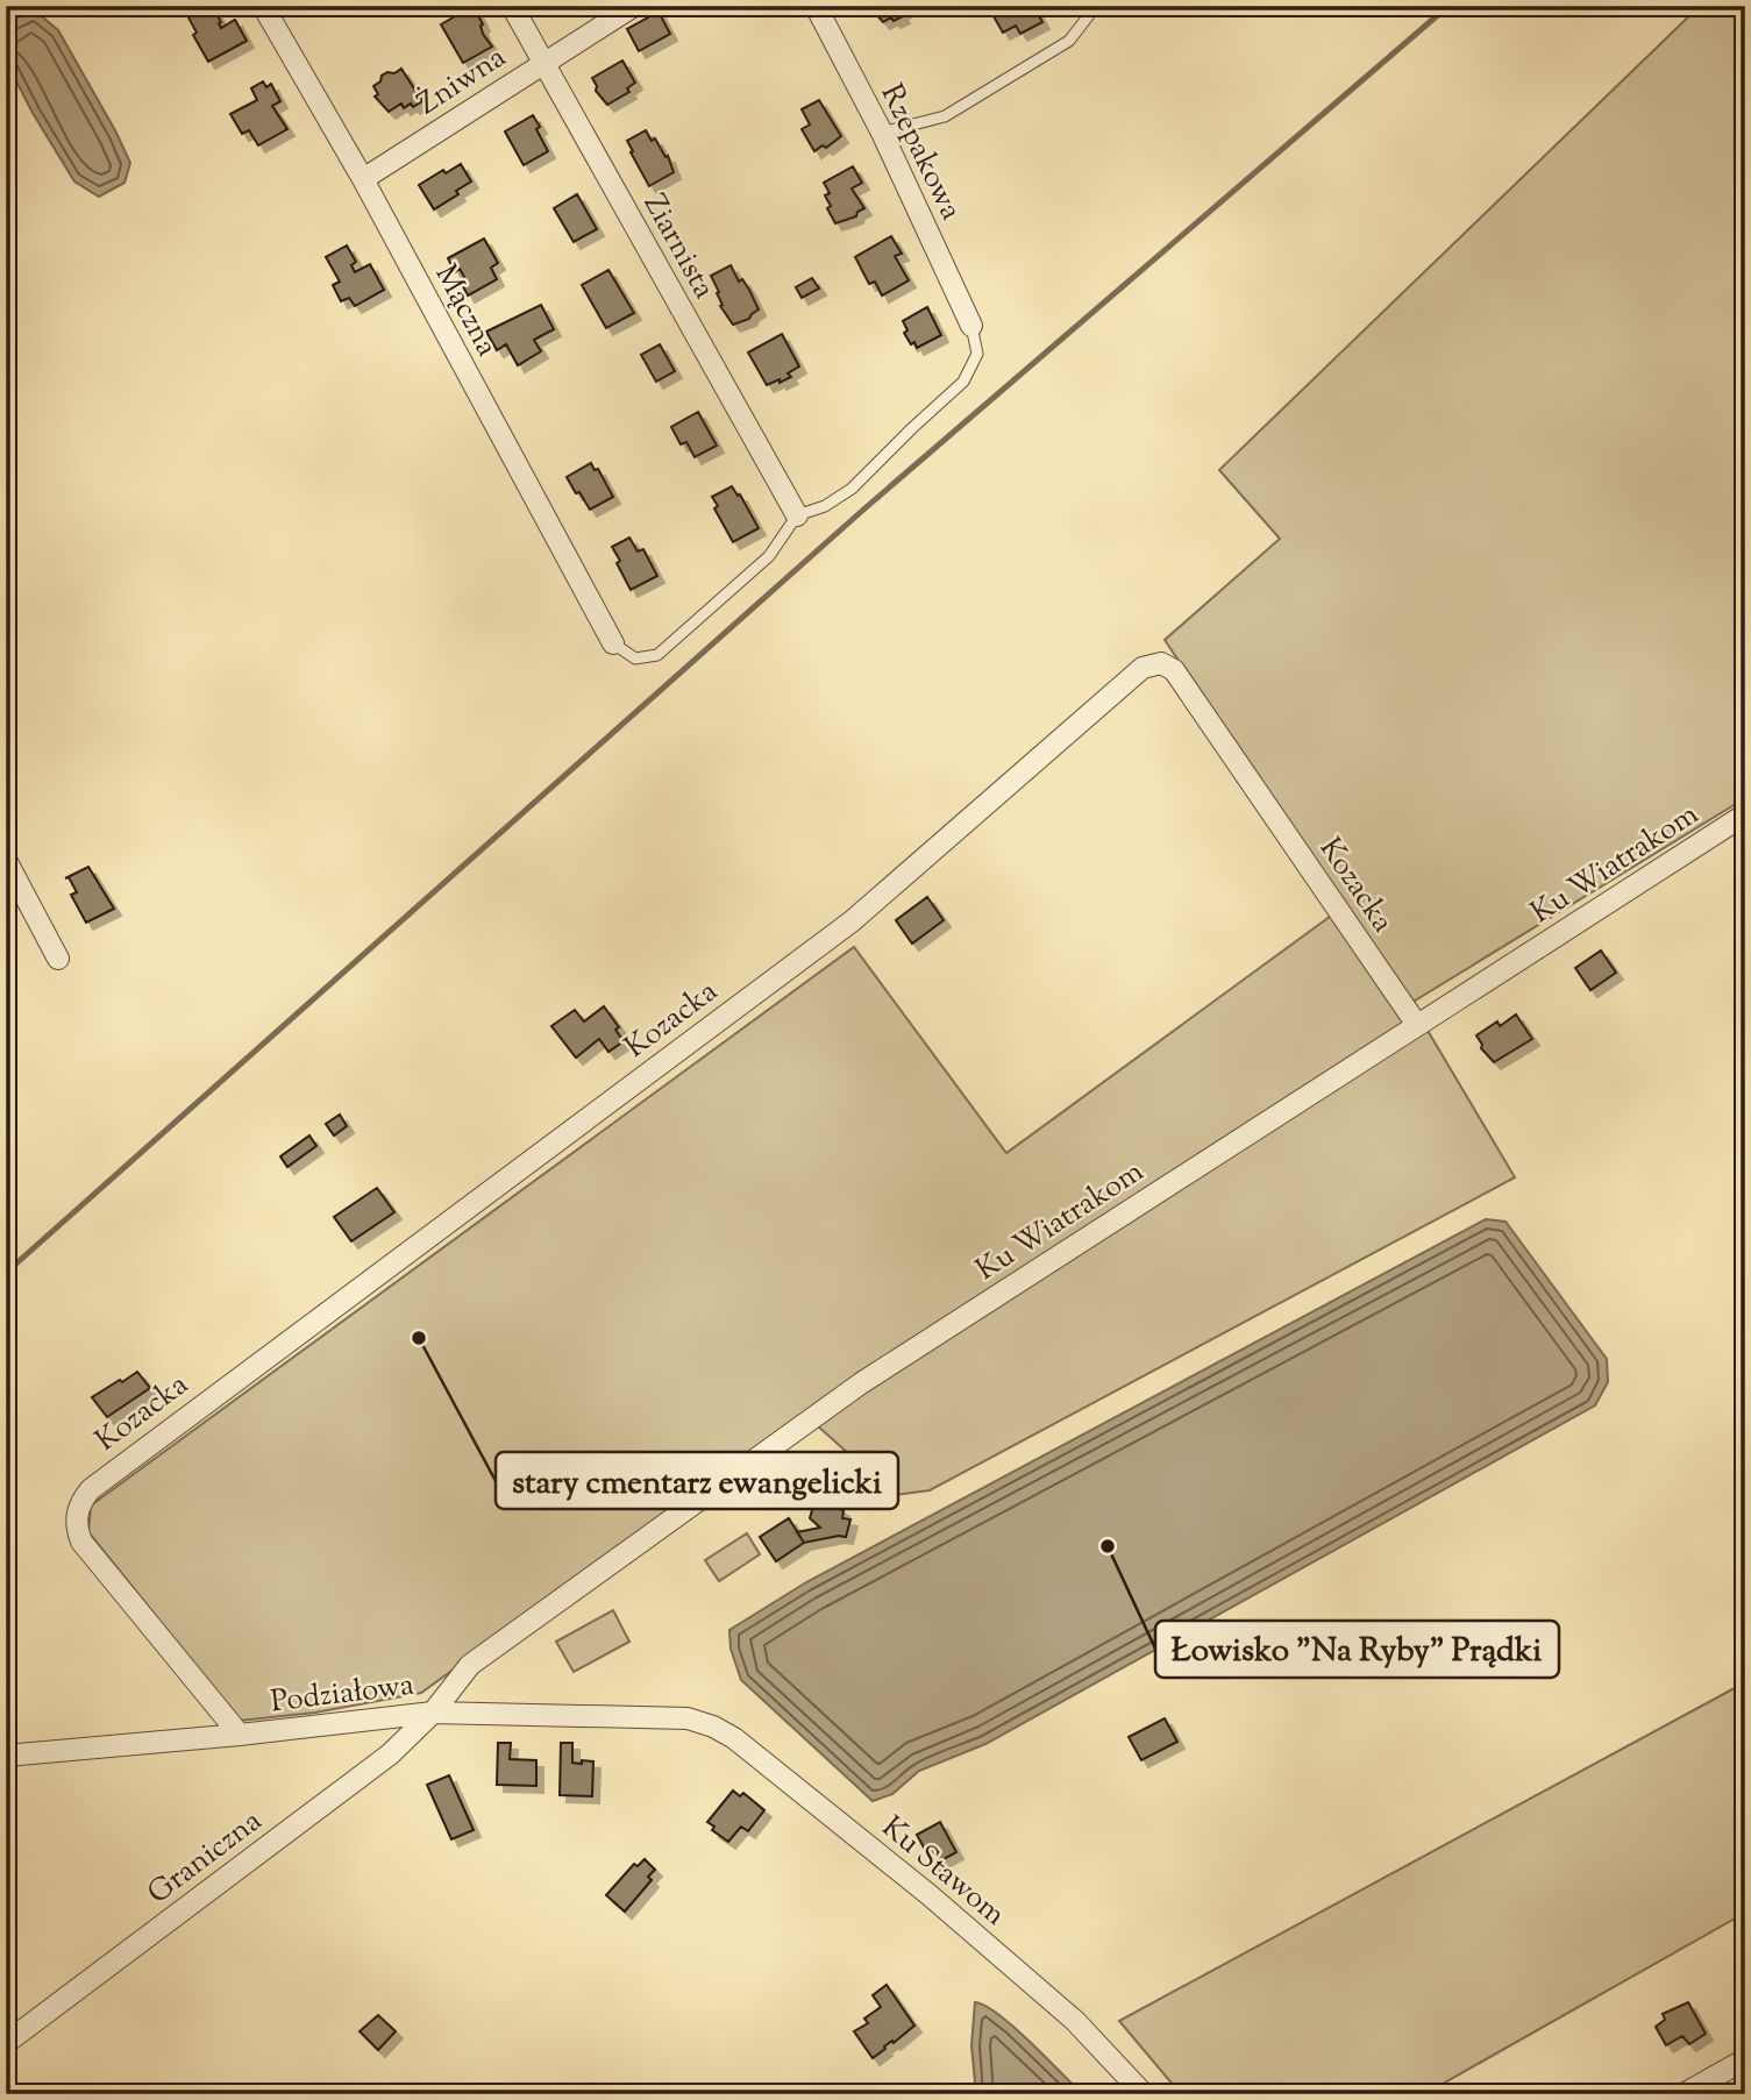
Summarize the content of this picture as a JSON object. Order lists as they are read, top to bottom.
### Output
{
  "streets": {
    "street": [
      "Żniwna",
      "Rzepakowa",
      "Ziarnista",
      "Mączna",
      "Ku Wiatrakom",
      "Kozacka",
      "Podziałowa",
      "Graniczna",
      "Ku Stawom"
    ]
  },
  "crossings": [
    ["Żniwna", "Ziarnista"],
    ["Żniwna", "Mączna"],
    ["Ku Wiatrakom", "Kozacka"],
    ["Ku Wiatrakom", "Podziałowa"],
    ["Ku Wiatrakom", "Graniczna"],
    ["Kozacka", "Podziałowa"],
    ["Podziałowa", "Graniczna"],
    ["Podziałowa", "Ku Stawom"]
  ],
  "places": ["stary cmentarz ewangelicki", "Łowisko \"Na Ryby\" Prądki"]
}
